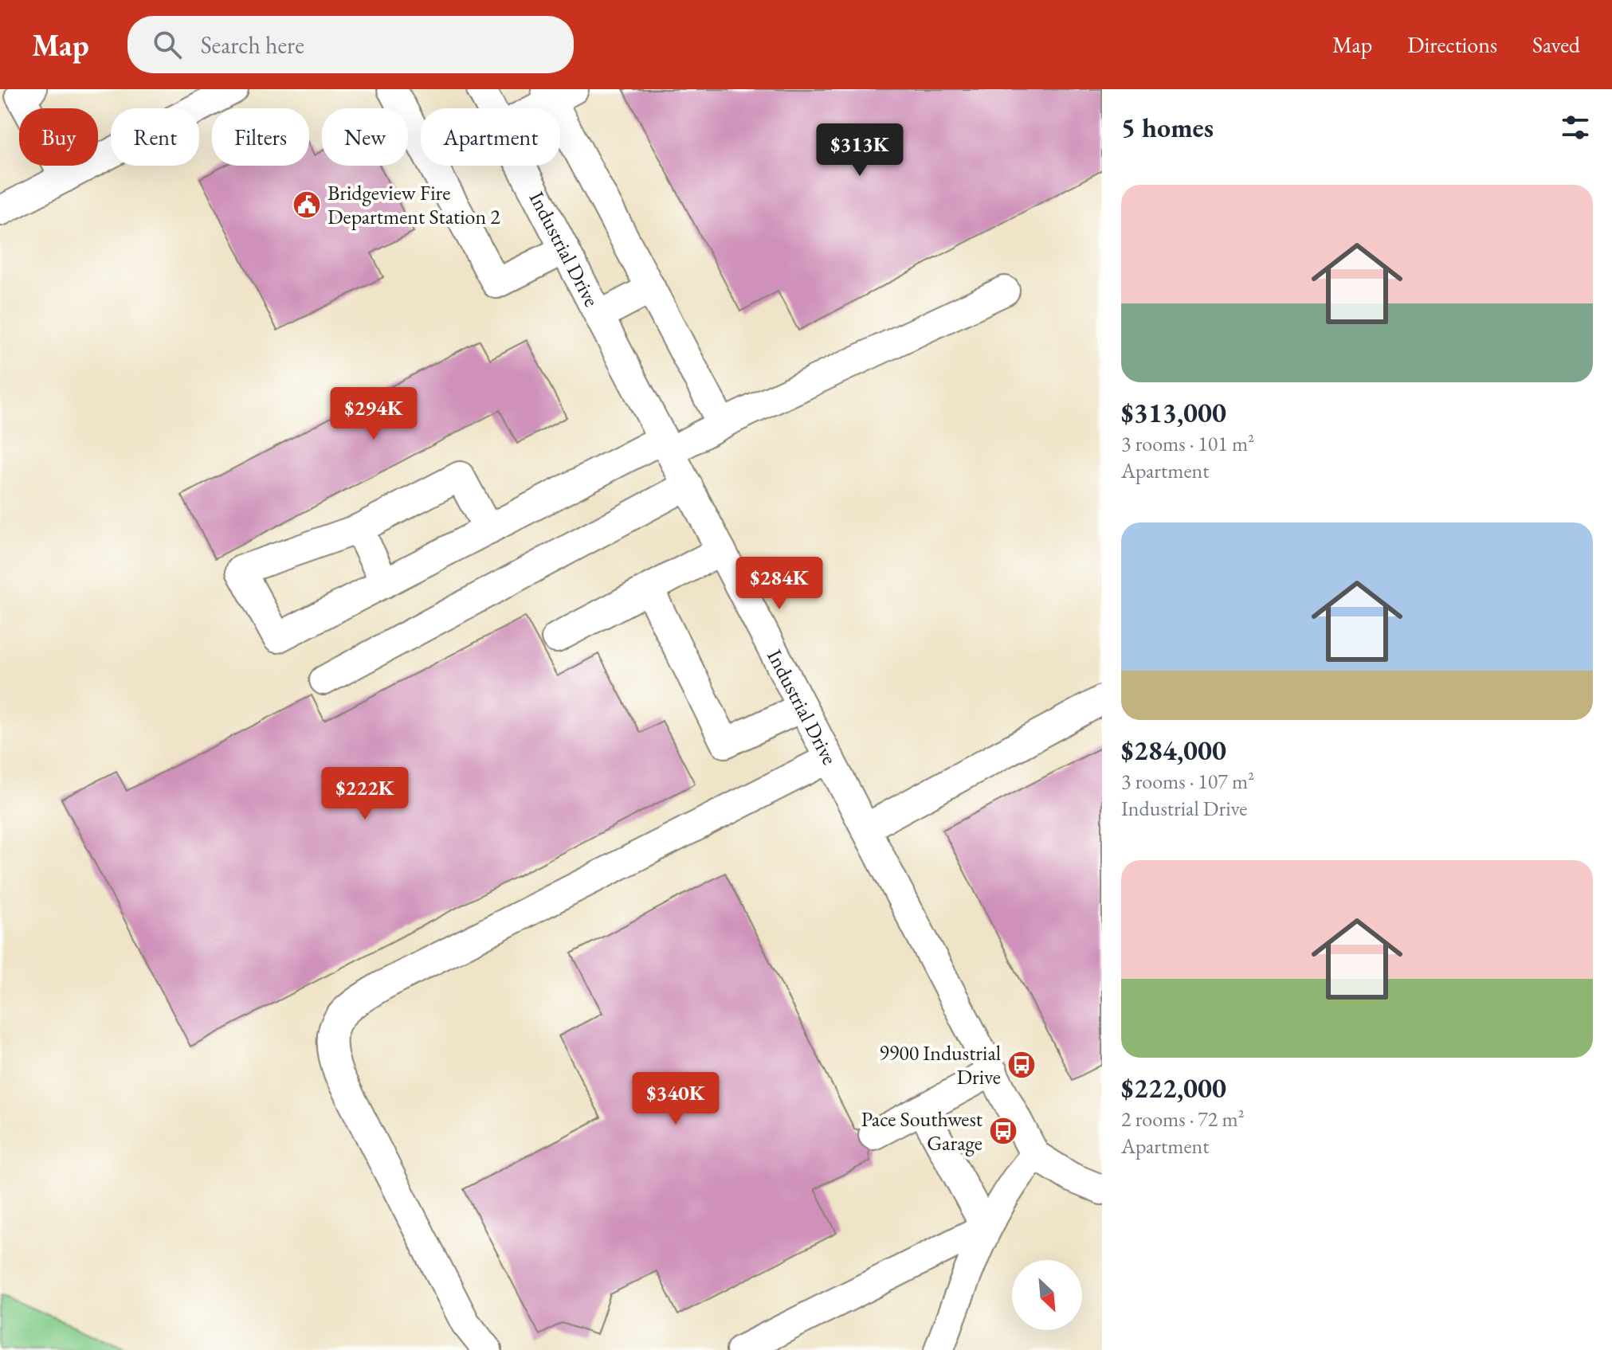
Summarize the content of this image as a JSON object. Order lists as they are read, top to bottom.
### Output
{
  "streets": {
    "street": ["Industrial Drive"]
  },
  "places": {
    "public building": ["Bridgeview Fire Department Station 2"],
    "bus stop": ["9900 Industrial Drive", "Pace Southwest Garage"]
  },
  "north": "bottom right",
  "page": {
    "header": "Map",
    "search": "Search here",
    "nav": ["Map", "Directions", "Saved"],
    "heading": "5 homes",
    "chip": [
      "Buy",
      "Rent",
      "Filters",
      "New",
      "Apartment"
    ],
    "price": [
      "$313K",
      "$294K",
      "$284K",
      "$222K",
      "$340K"
    ],
    "list": [
      {
        "name": "$313,000",
        "note": "3 rooms · 101 m² · Apartment"
      },
      {
        "name": "$284,000",
        "note": "3 rooms · 107 m² · Industrial Drive"
      },
      {
        "name": "$222,000",
        "note": "2 rooms · 72 m² · Apartment"
      }
    ]
  }
}
